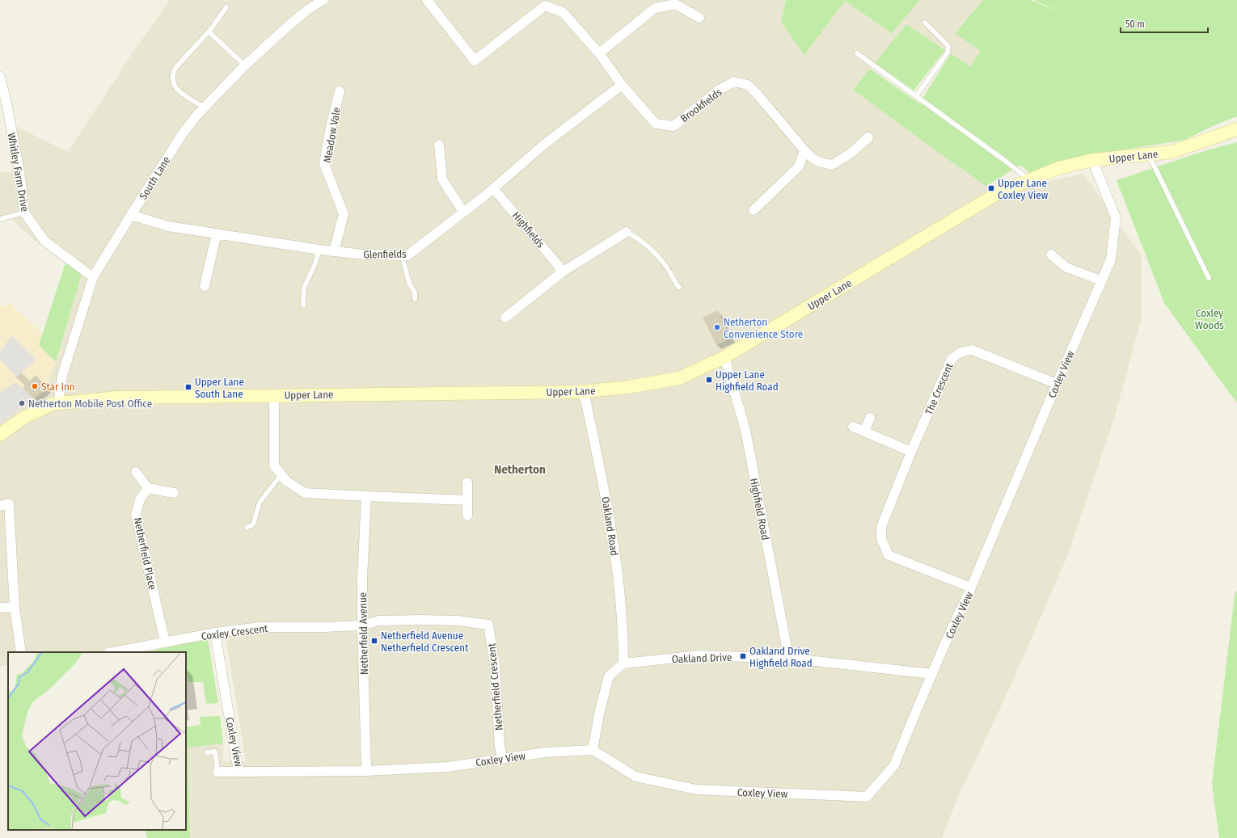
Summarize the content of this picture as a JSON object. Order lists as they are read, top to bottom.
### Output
{
  "streets": {
    "main road": ["Upper Lane"],
    "street": [
      "Brookfields",
      "Meadow Vale",
      "Whitley Farm Drive",
      "South Lane",
      "Highfields",
      "Glenfields",
      "Coxley View",
      "The Crescent",
      "Highfield Road",
      "Oakland Road",
      "Netherfield Place",
      "Coxley Crescent",
      "Netherfield Avenue",
      "Oakland Drive",
      "Netherfield Crescent"
    ]
  },
  "crossings": [
    ["Brookfields", "Glenfields"],
    ["Meadow Vale", "Glenfields"],
    ["Upper Lane", "South Lane"],
    ["Upper Lane", "Coxley View"],
    ["Upper Lane", "Highfield Road"],
    ["Upper Lane", "Oakland Road"],
    ["Whitley Farm Drive", "South Lane"],
    ["South Lane", "Glenfields"],
    ["Highfields", "Glenfields"],
    ["Coxley View", "The Crescent"],
    ["Coxley View", "Coxley Crescent"],
    ["Coxley View", "Netherfield Avenue"],
    ["Coxley View", "Oakland Drive"],
    ["Coxley View", "Netherfield Crescent"],
    ["Highfield Road", "Oakland Drive"],
    ["Oakland Road", "Oakland Drive"],
    ["Netherfield Place", "Coxley Crescent"],
    ["Coxley Crescent", "Netherfield Avenue"],
    ["Coxley Crescent", "Netherfield Crescent"],
    ["Netherfield Avenue", "Netherfield Crescent"]
  ],
  "districts": ["Netherton"],
  "parks": ["Coxley Woods"],
  "places": {
    "transit": [
      "Upper Lane Coxley View",
      "Upper Lane Highfield Road",
      "Upper Lane South Lane",
      "Netherfield Avenue Netherfield Crescent",
      "Oakland Drive Highfield Road"
    ],
    "other": ["Netherton Convenience Store", "Star Inn", "Netherton Mobile Post Office"]
  },
  "scale_bar": "50 m"
}
